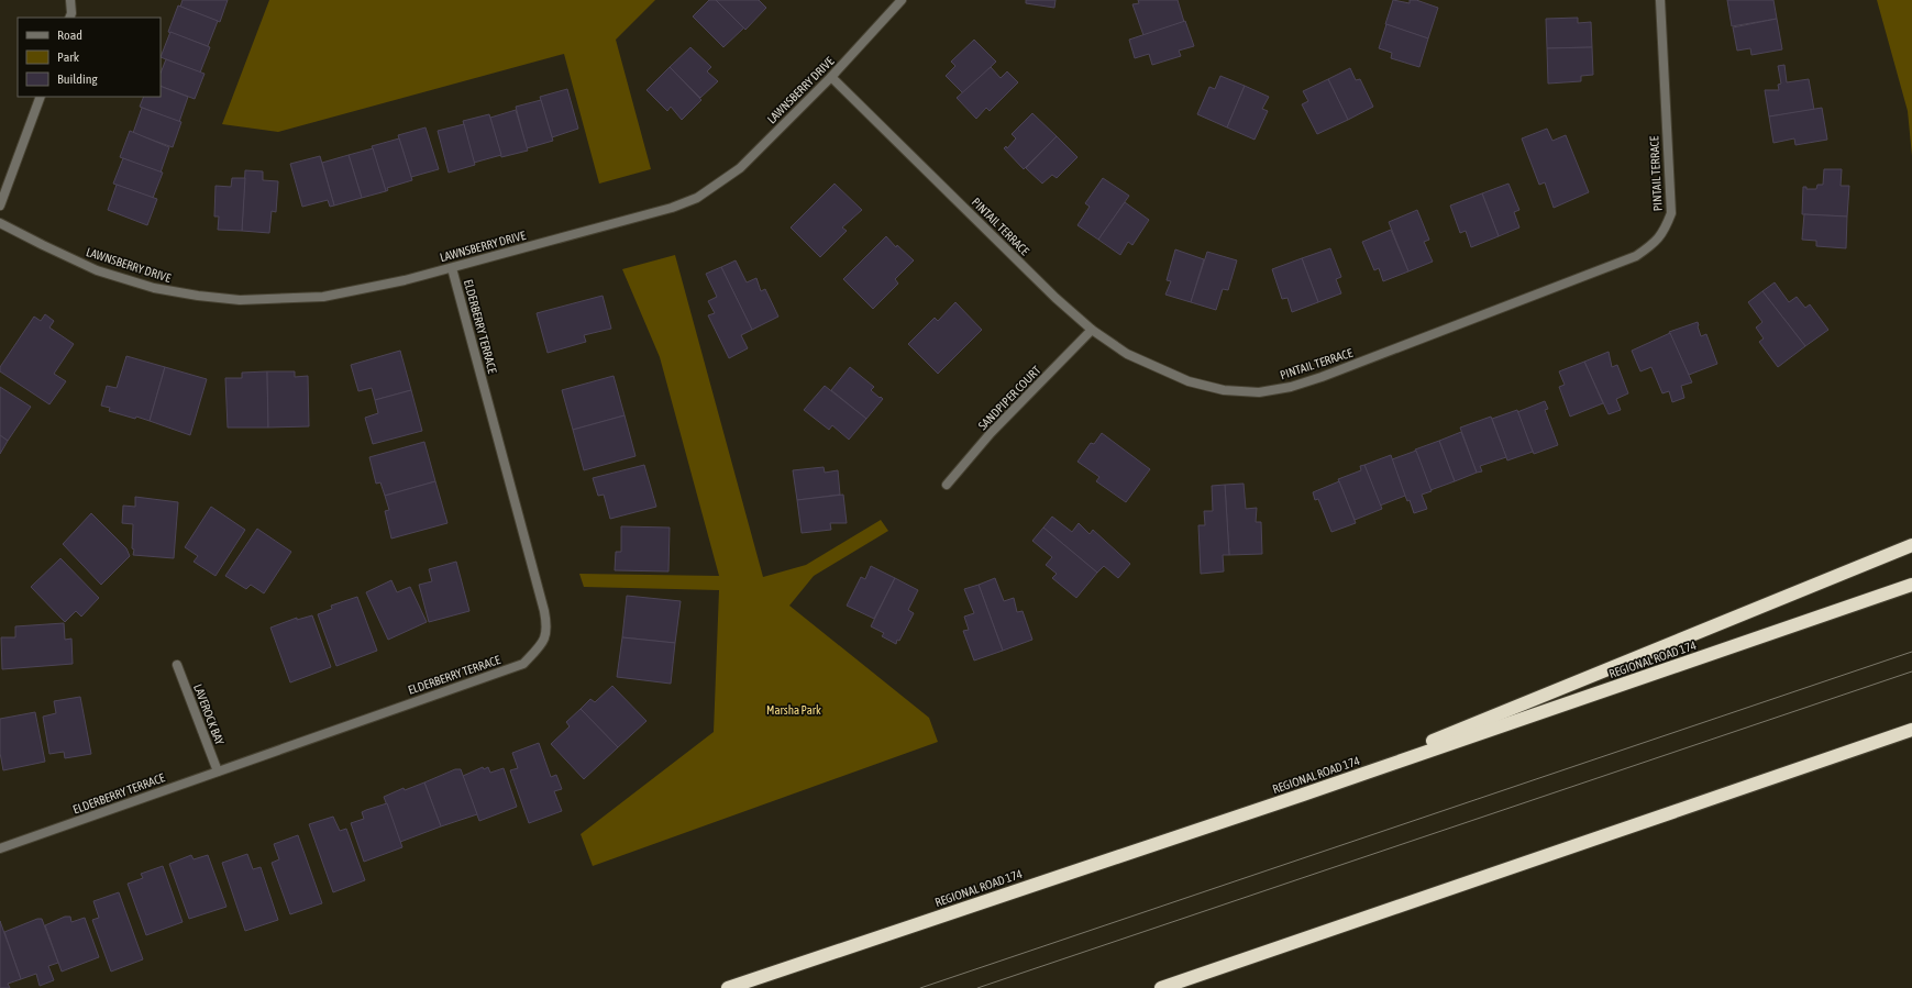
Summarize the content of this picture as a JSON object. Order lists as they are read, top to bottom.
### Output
{
  "streets": {
    "highway": ["REGIONAL ROAD 174"],
    "street": [
      "LAWNSBERRY DRIVE",
      "PINTAIL TERRACE",
      "ELDERBERRY TERRACE",
      "SANDPIPER COURT",
      "LAVEROCK BAY"
    ]
  },
  "crossings": [
    ["LAWNSBERRY DRIVE", "PINTAIL TERRACE"],
    ["LAWNSBERRY DRIVE", "ELDERBERRY TERRACE"],
    ["PINTAIL TERRACE", "SANDPIPER COURT"],
    ["ELDERBERRY TERRACE", "LAVEROCK BAY"]
  ],
  "parks": ["Marsha Park"],
  "legend": ["Road", "Park", "Building"]
}
